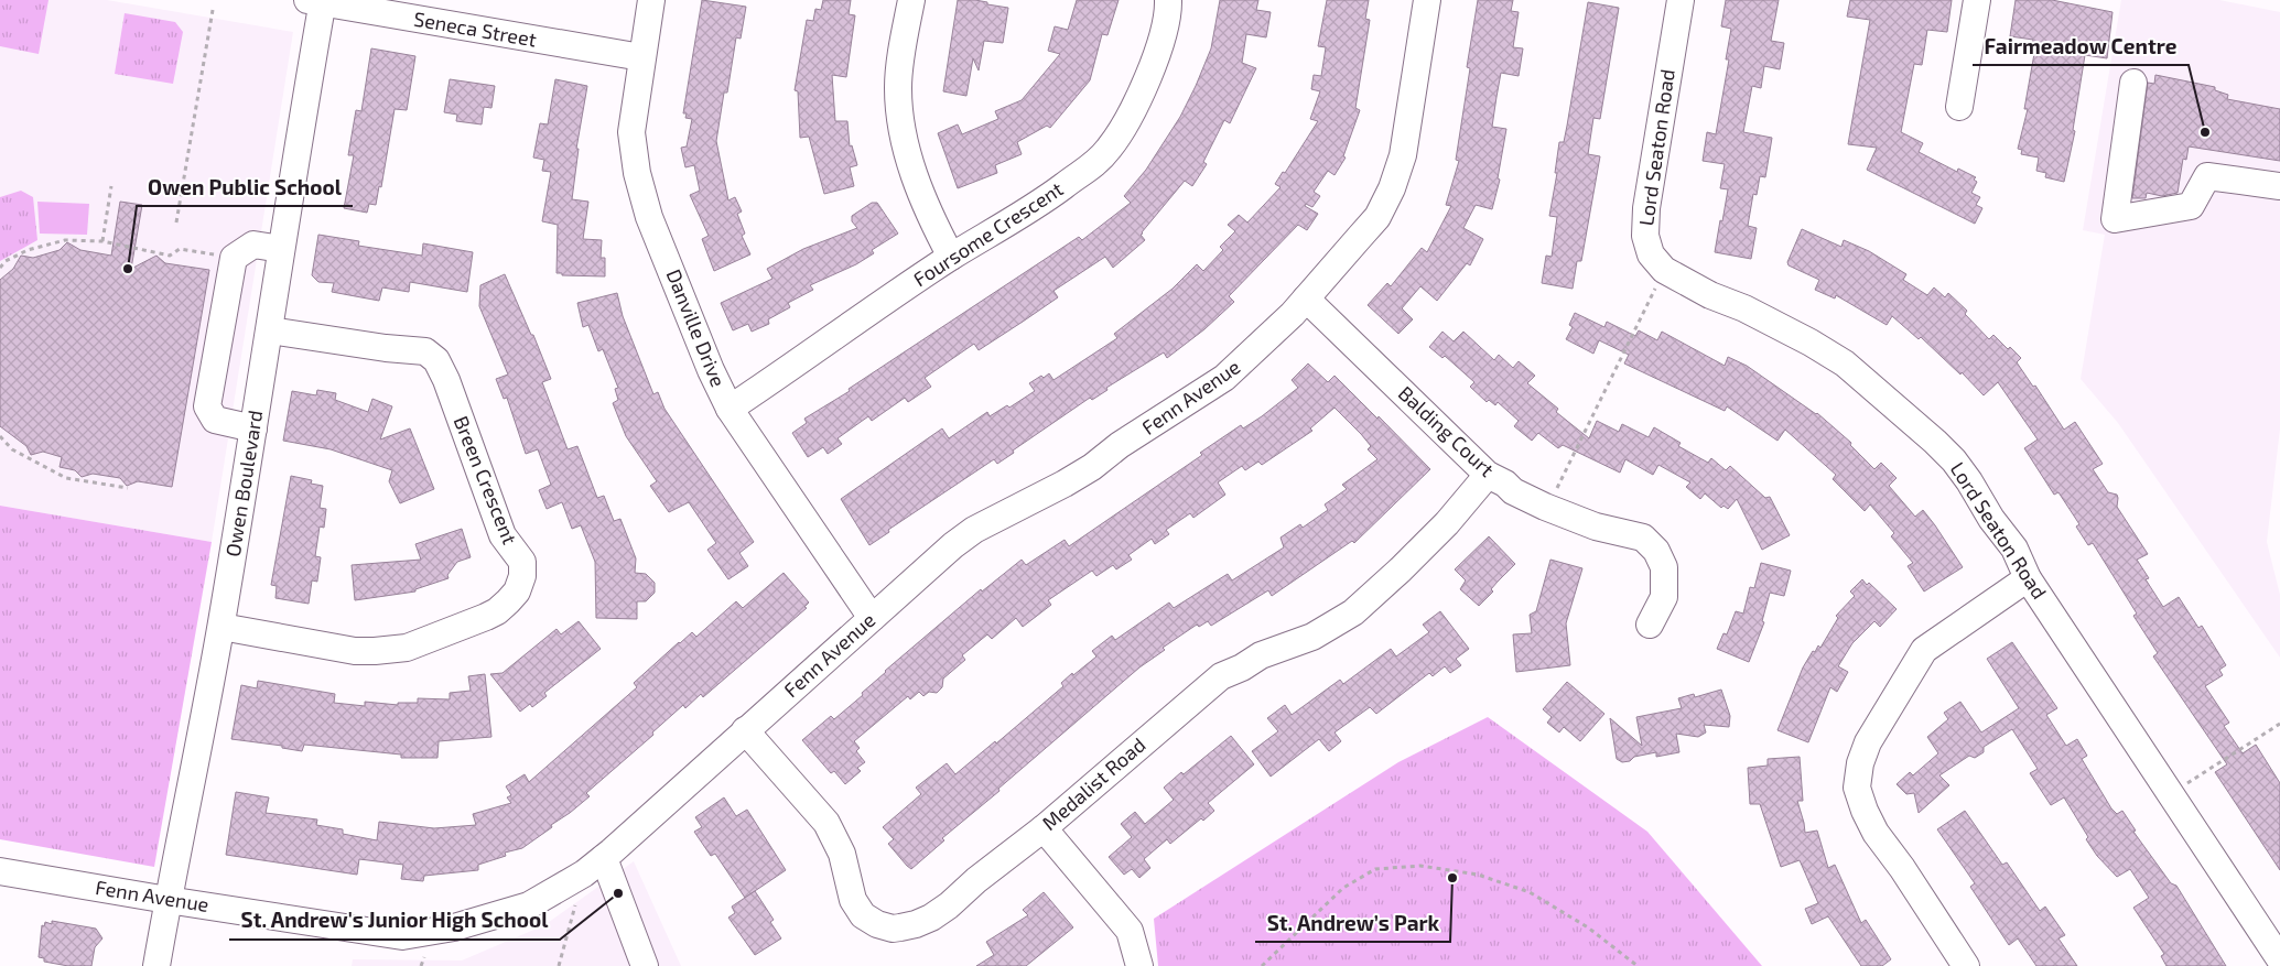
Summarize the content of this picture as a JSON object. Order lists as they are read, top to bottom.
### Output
{
  "streets": {
    "street": [
      "Seneca Street",
      "Lord Seaton Road",
      "Foursome Crescent",
      "Danville Drive",
      "Fenn Avenue",
      "Balding Court",
      "Breen Crescent",
      "Owen Boulevard",
      "Medalist Road"
    ]
  },
  "crossings": [
    ["Seneca Street", "Danville Drive"],
    ["Seneca Street", "Owen Boulevard"],
    ["Foursome Crescent", "Danville Drive"],
    ["Danville Drive", "Fenn Avenue"],
    ["Fenn Avenue", "Balding Court"],
    ["Fenn Avenue", "Owen Boulevard"],
    ["Fenn Avenue", "Medalist Road"],
    ["Balding Court", "Medalist Road"],
    ["Breen Crescent", "Owen Boulevard"]
  ],
  "places": [
    "Fairmeadow Centre",
    "Owen Public School",
    "St. Andrew’s Park",
    "St. Andrew's Junior High School"
  ]
}
